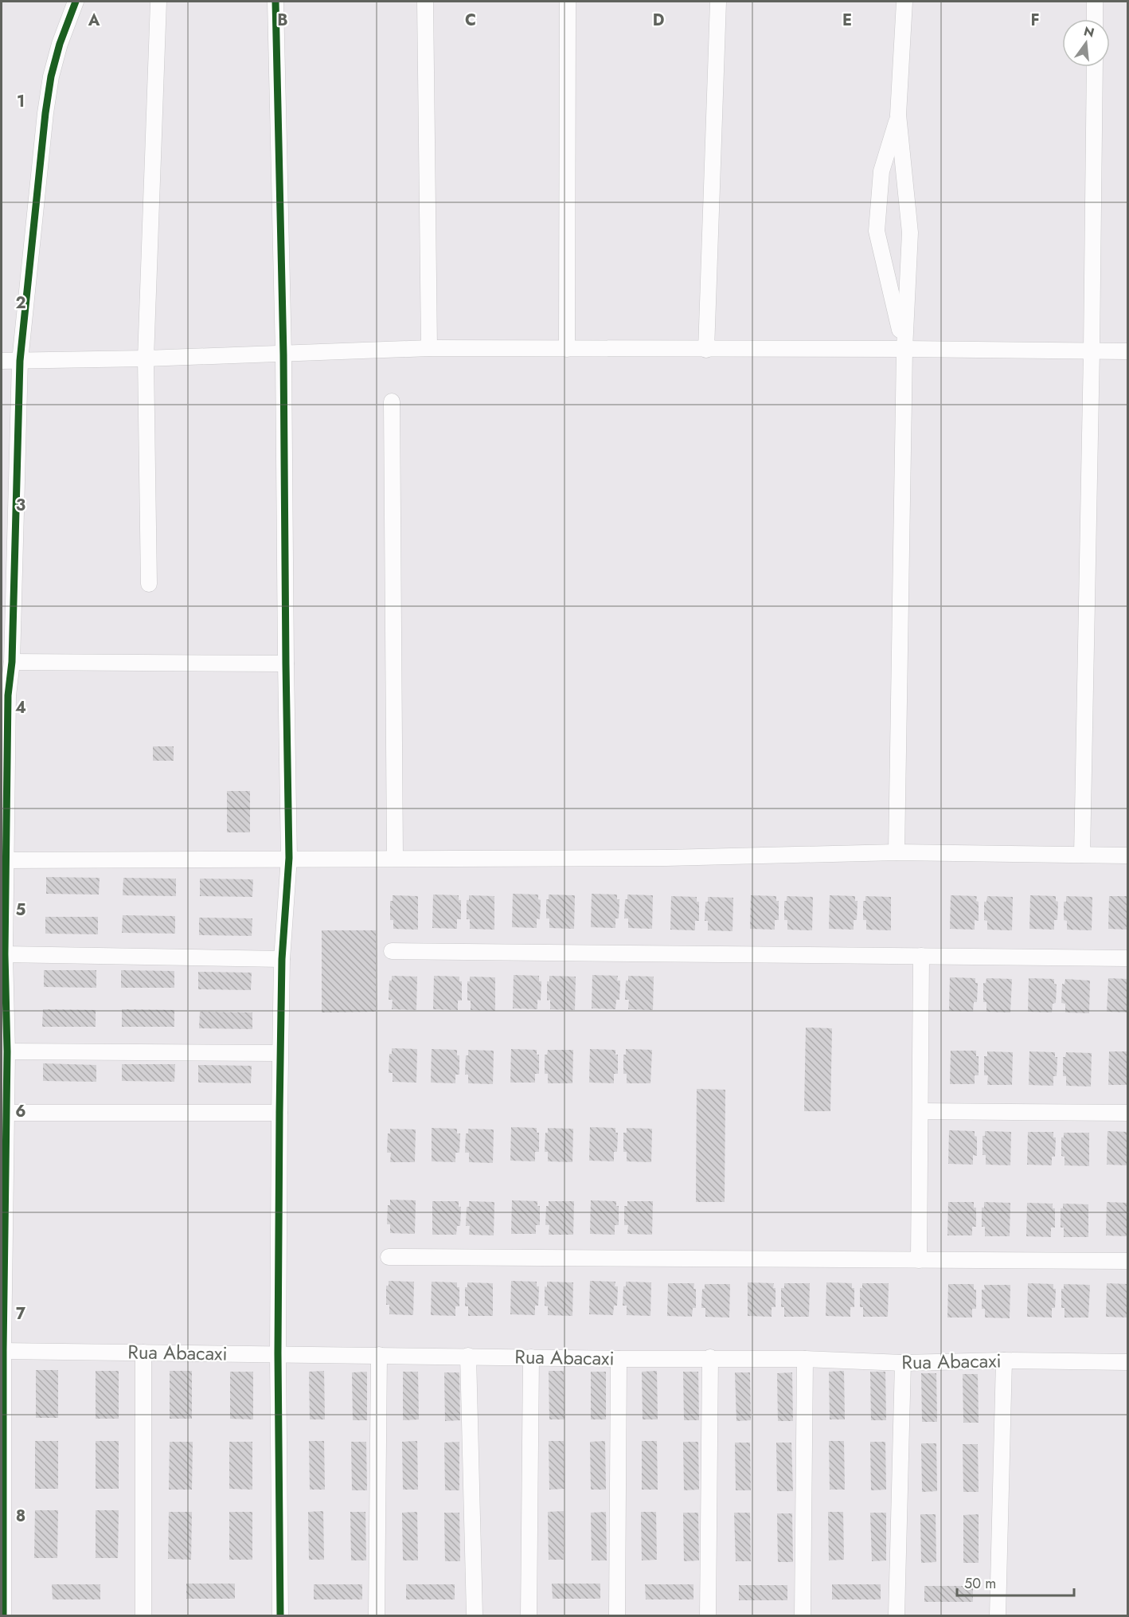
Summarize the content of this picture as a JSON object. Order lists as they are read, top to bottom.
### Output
{
  "streets": {
    "street": ["Rua Abacaxi"]
  },
  "scale_bar": "50 m",
  "north": "top",
  "grid": {
    "columns": [
      "A",
      "B",
      "C",
      "D",
      "E",
      "F"
    ],
    "rows": [
      "1",
      "2",
      "3",
      "4",
      "5",
      "6",
      "7",
      "8"
    ]
  }
}
